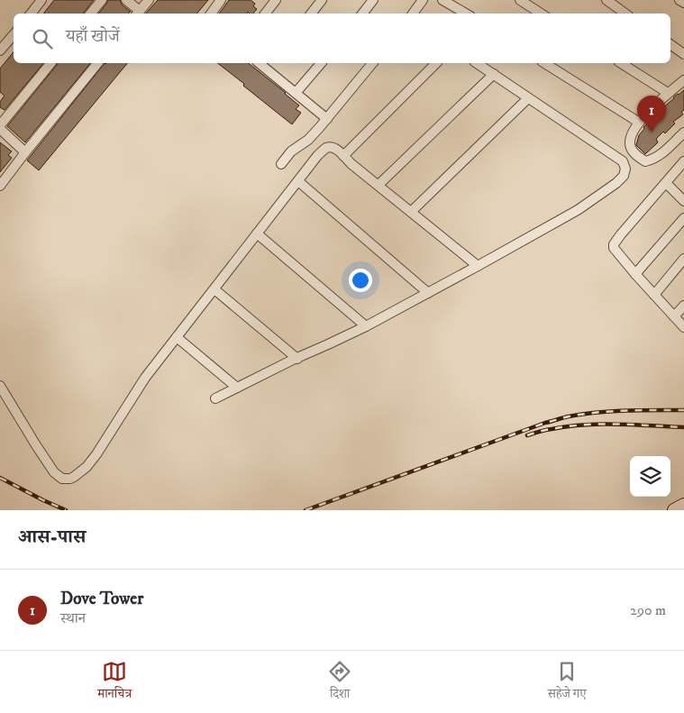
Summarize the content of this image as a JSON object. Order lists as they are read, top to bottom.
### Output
{
  "page": {
    "search": "यहाँ खोजें",
    "pins": "1",
    "heading": "आस-पास",
    "list": [
      {
        "mark": "1",
        "name": "Dove Tower",
        "note": "स्थान",
        "value": "290 m"
      }
    ],
    "nav": ["मानचित्र", "दिशा", "सहेजे गए"]
  }
}
